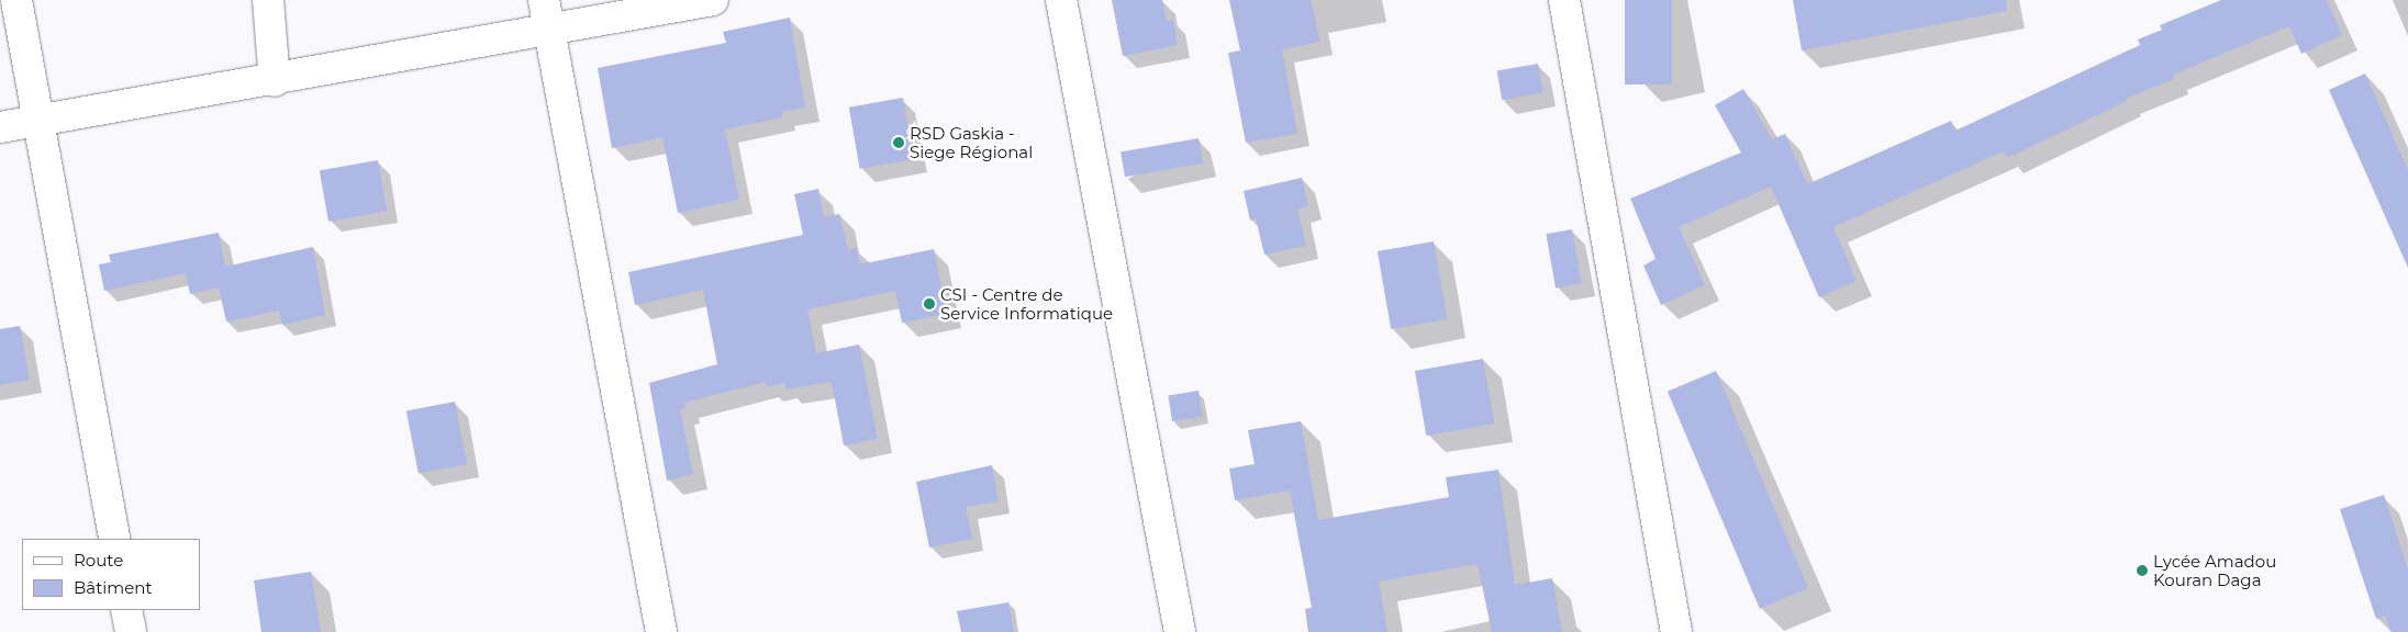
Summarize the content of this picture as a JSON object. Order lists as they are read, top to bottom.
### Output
{
  "places": ["RSD Gaskia - Siege Régional", "CSI - Centre de Service Informatique", "Lycée Amadou Kouran Daga"],
  "legend": ["Route", "Bâtiment"]
}
